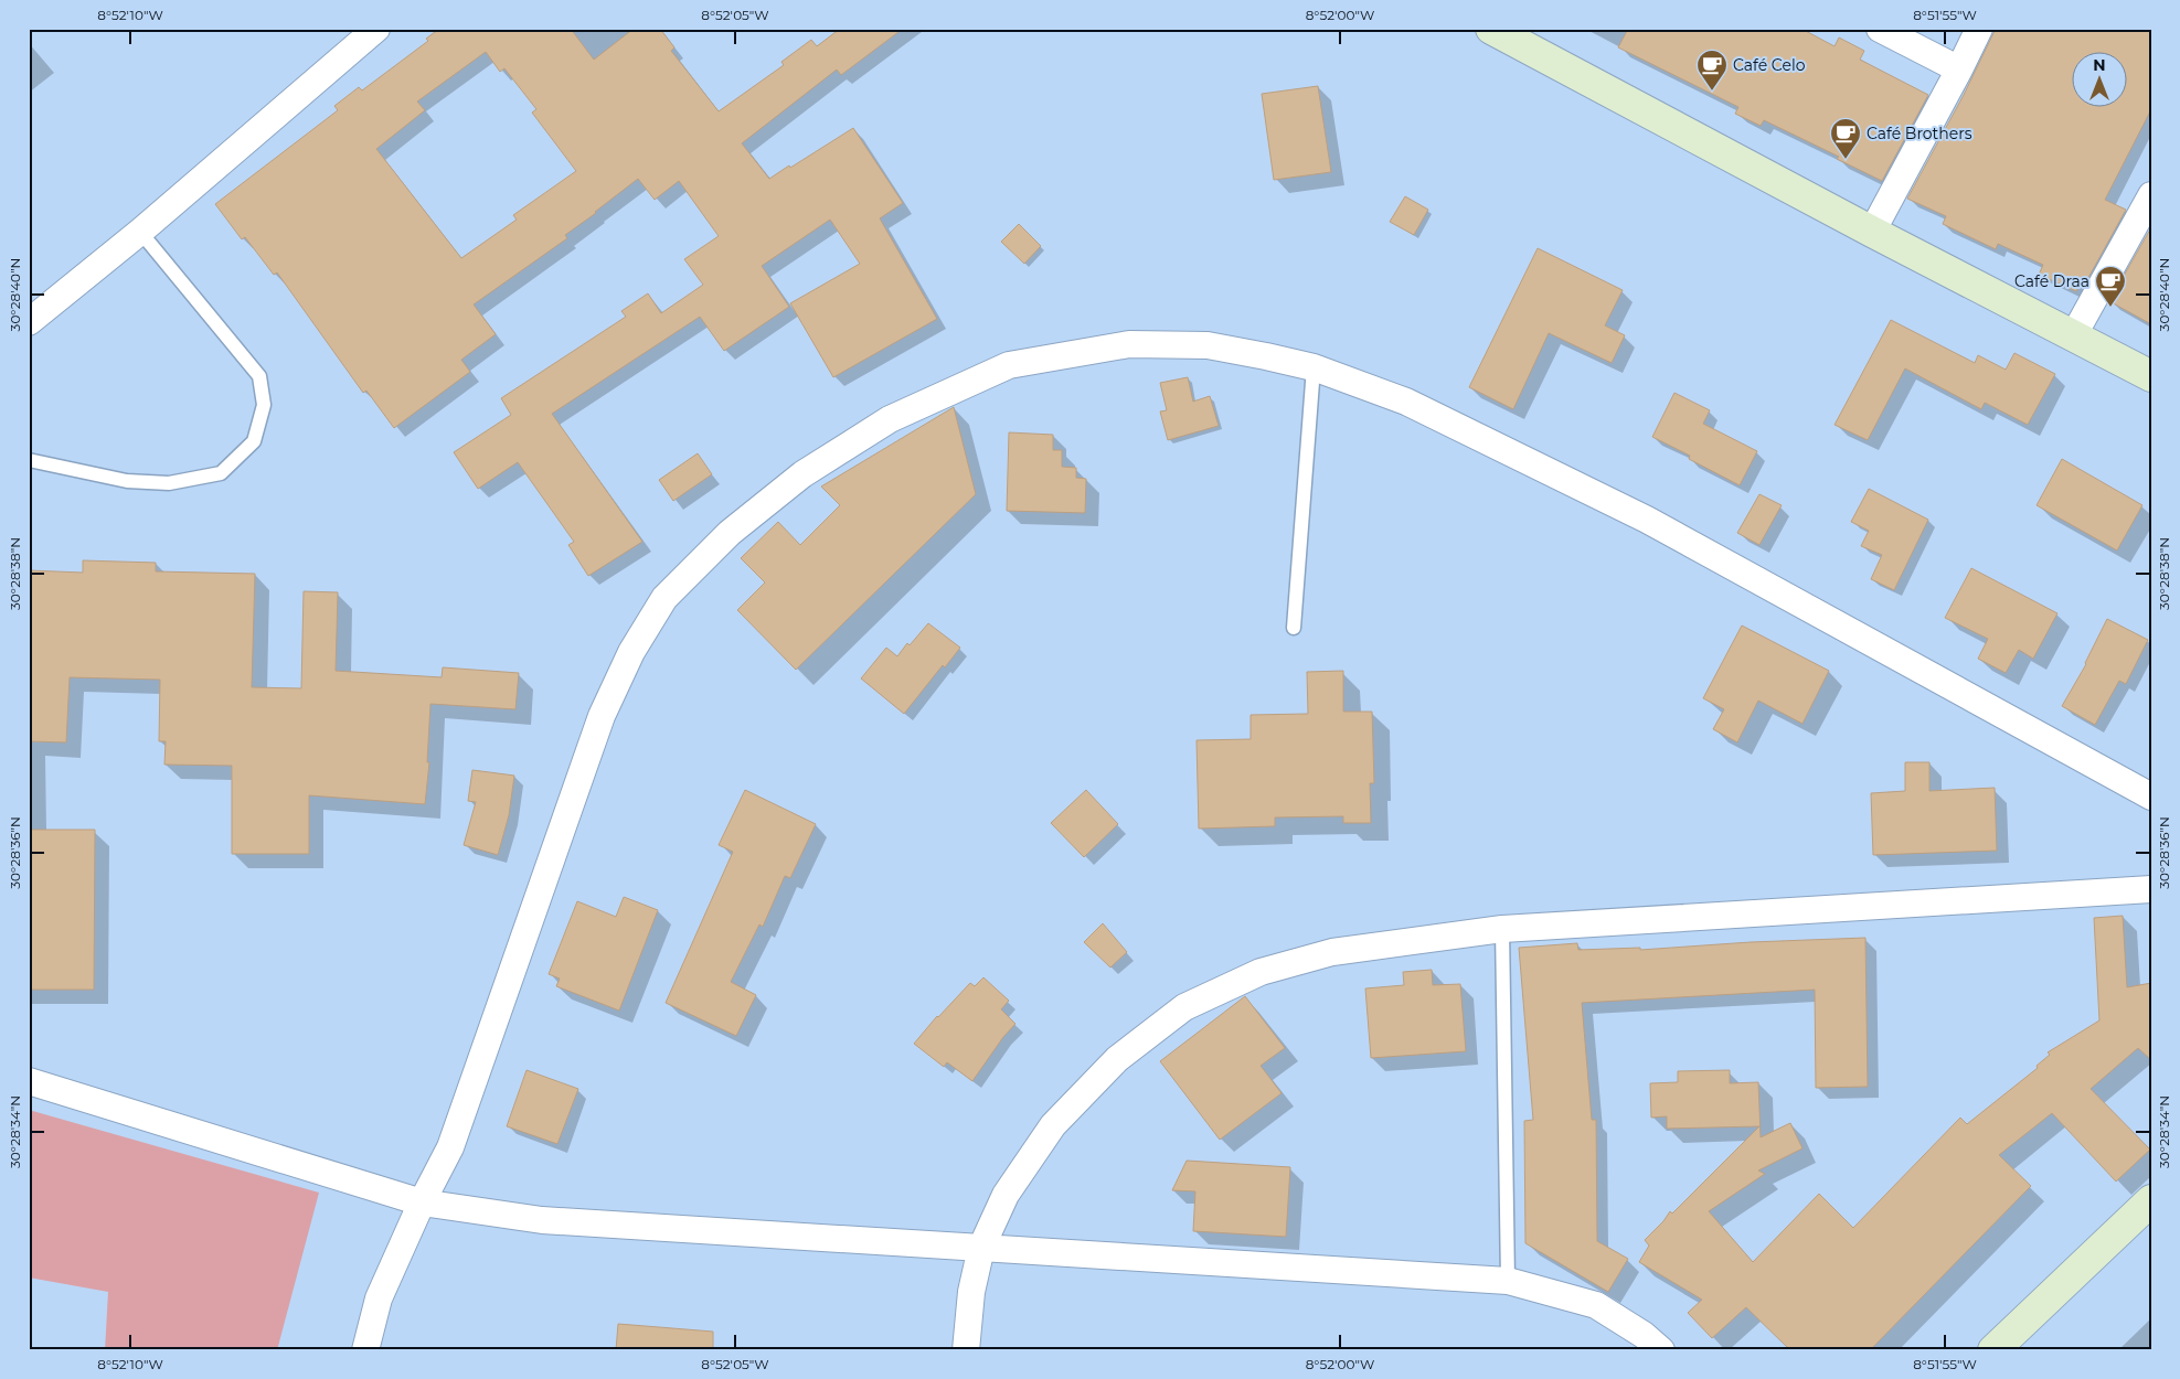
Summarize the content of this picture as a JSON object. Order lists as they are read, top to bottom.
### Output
{
  "places": {
    "cafe": ["Café Celo", "Café Brothers", "Café Draa"]
  },
  "north": "top",
  "coordinates": [
    "8°52'10\"W",
    "8°52'05\"W",
    "8°52'00\"W",
    "8°51'55\"W",
    "30°28'40\"N",
    "30°28'38\"N",
    "30°28'36\"N",
    "30°28'34\"N"
  ]
}
